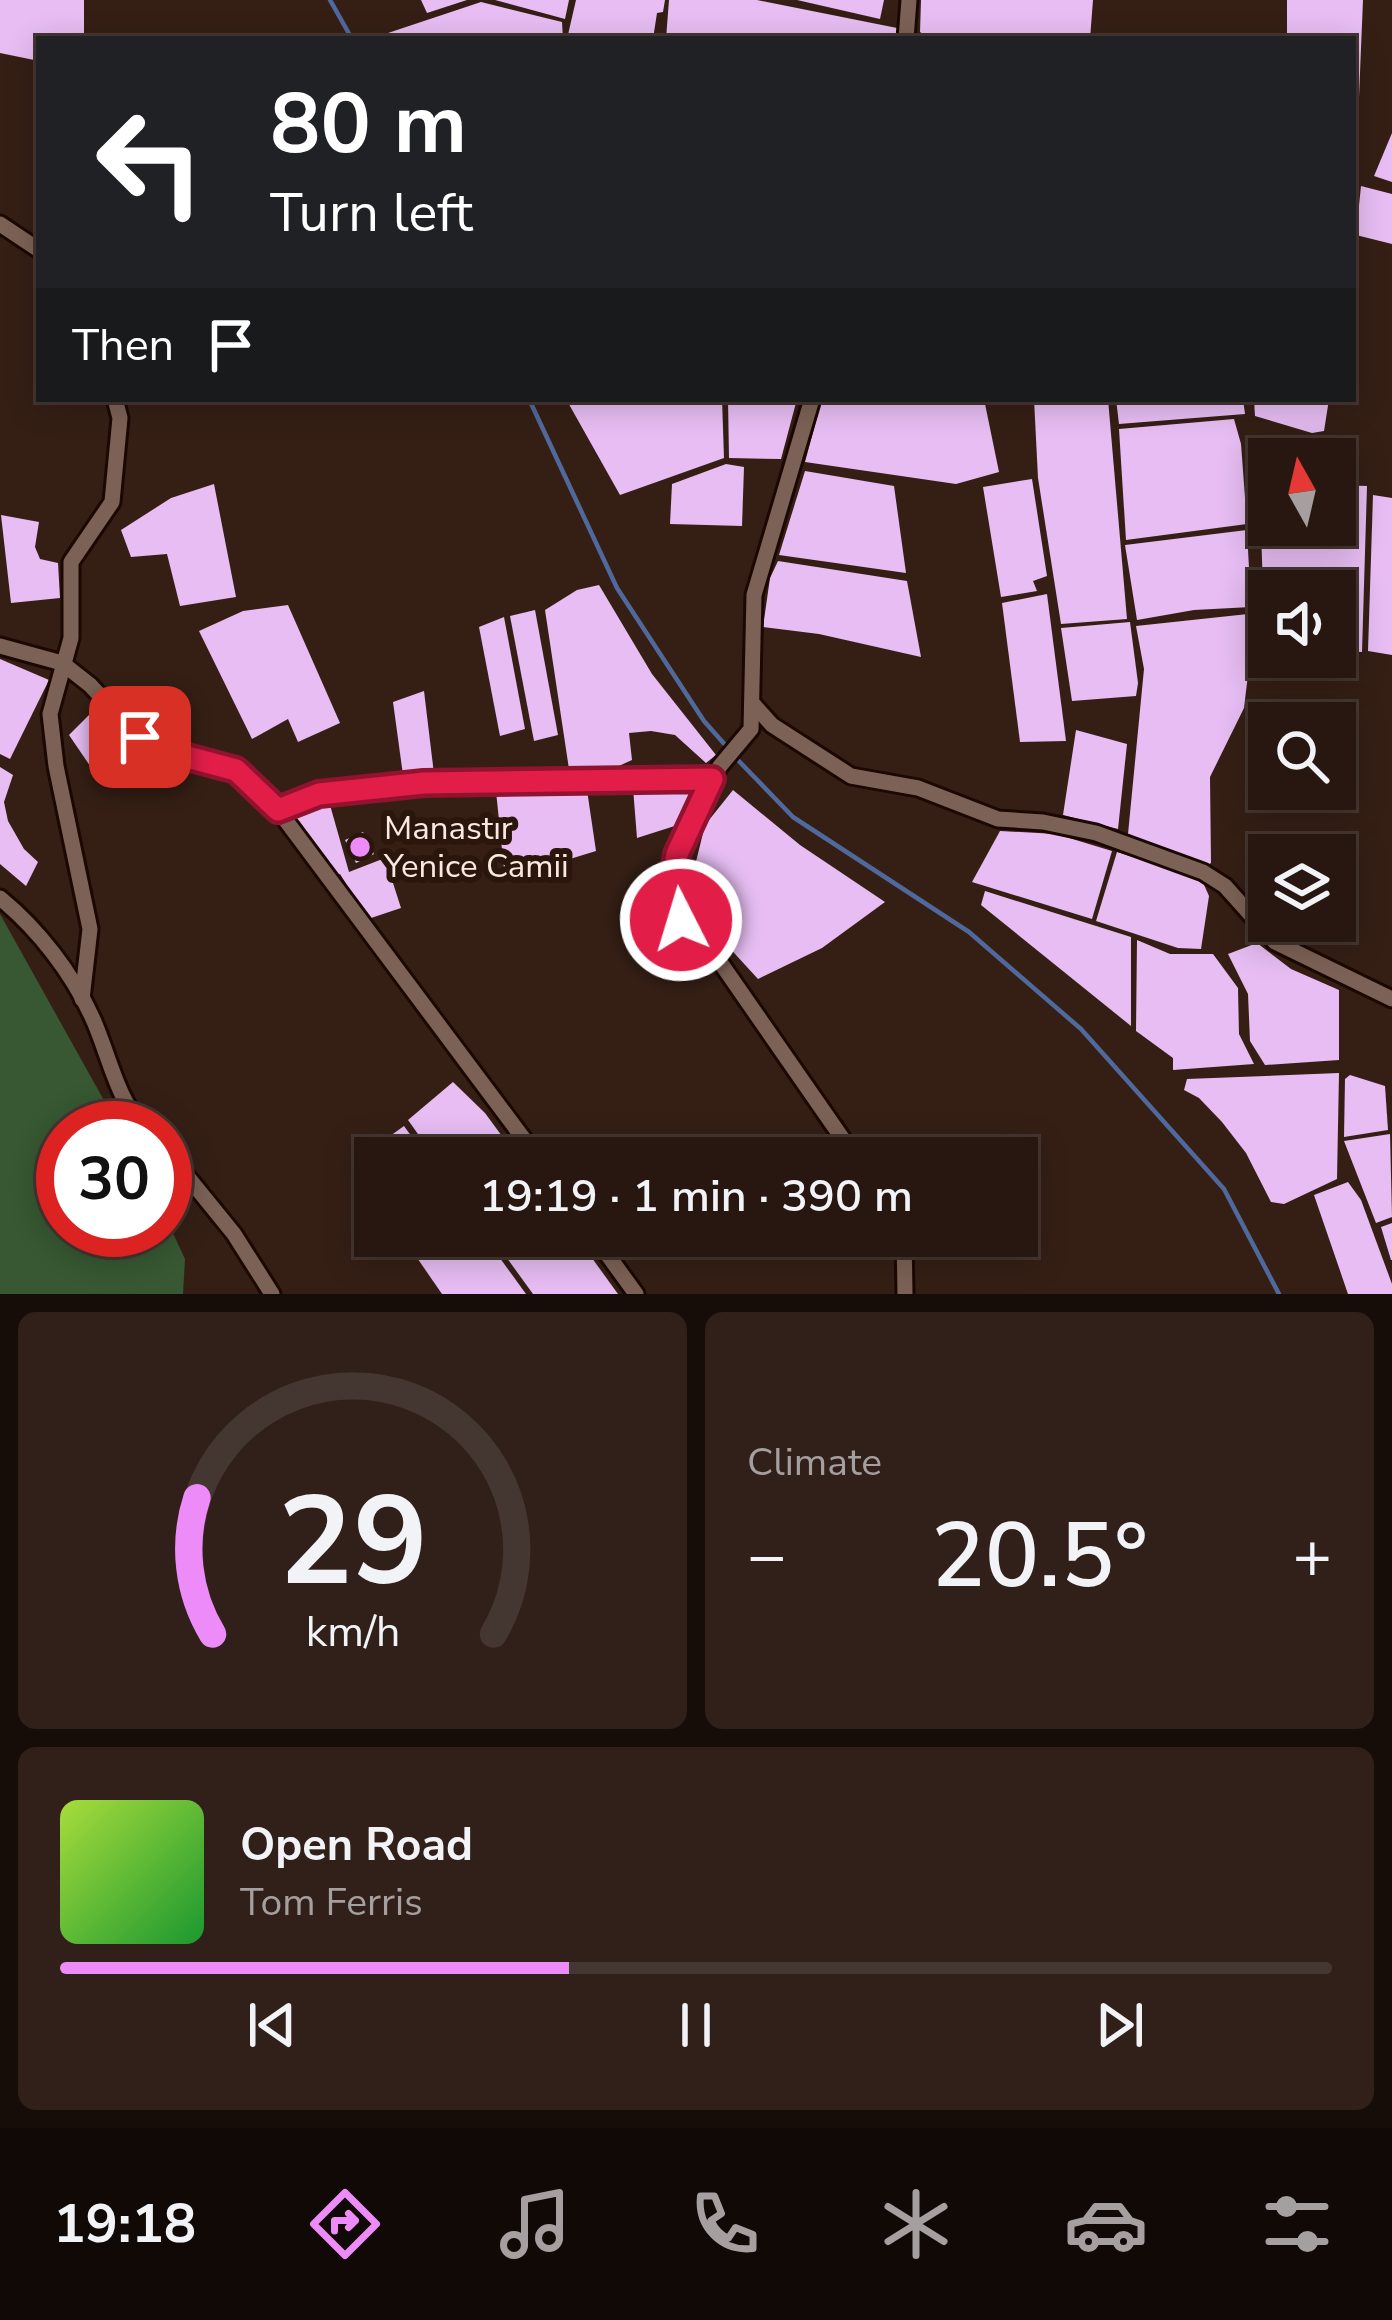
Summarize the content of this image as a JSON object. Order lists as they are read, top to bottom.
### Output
{
  "places": ["Manastır Yenice Camii"],
  "north": "top",
  "page": {
    "turn": ["80 m", "Turn left"],
    "then": "Then",
    "limit": "30",
    "trip": "19:19 · 1 min · 390 m",
    "tile": "Climate",
    "heat": ["−", "20.5°", "+"],
    "song": ["Open Road", "Tom Ferris"],
    "tabs": "19:18",
    "gauge": ["29", "km/h"]
  }
}
